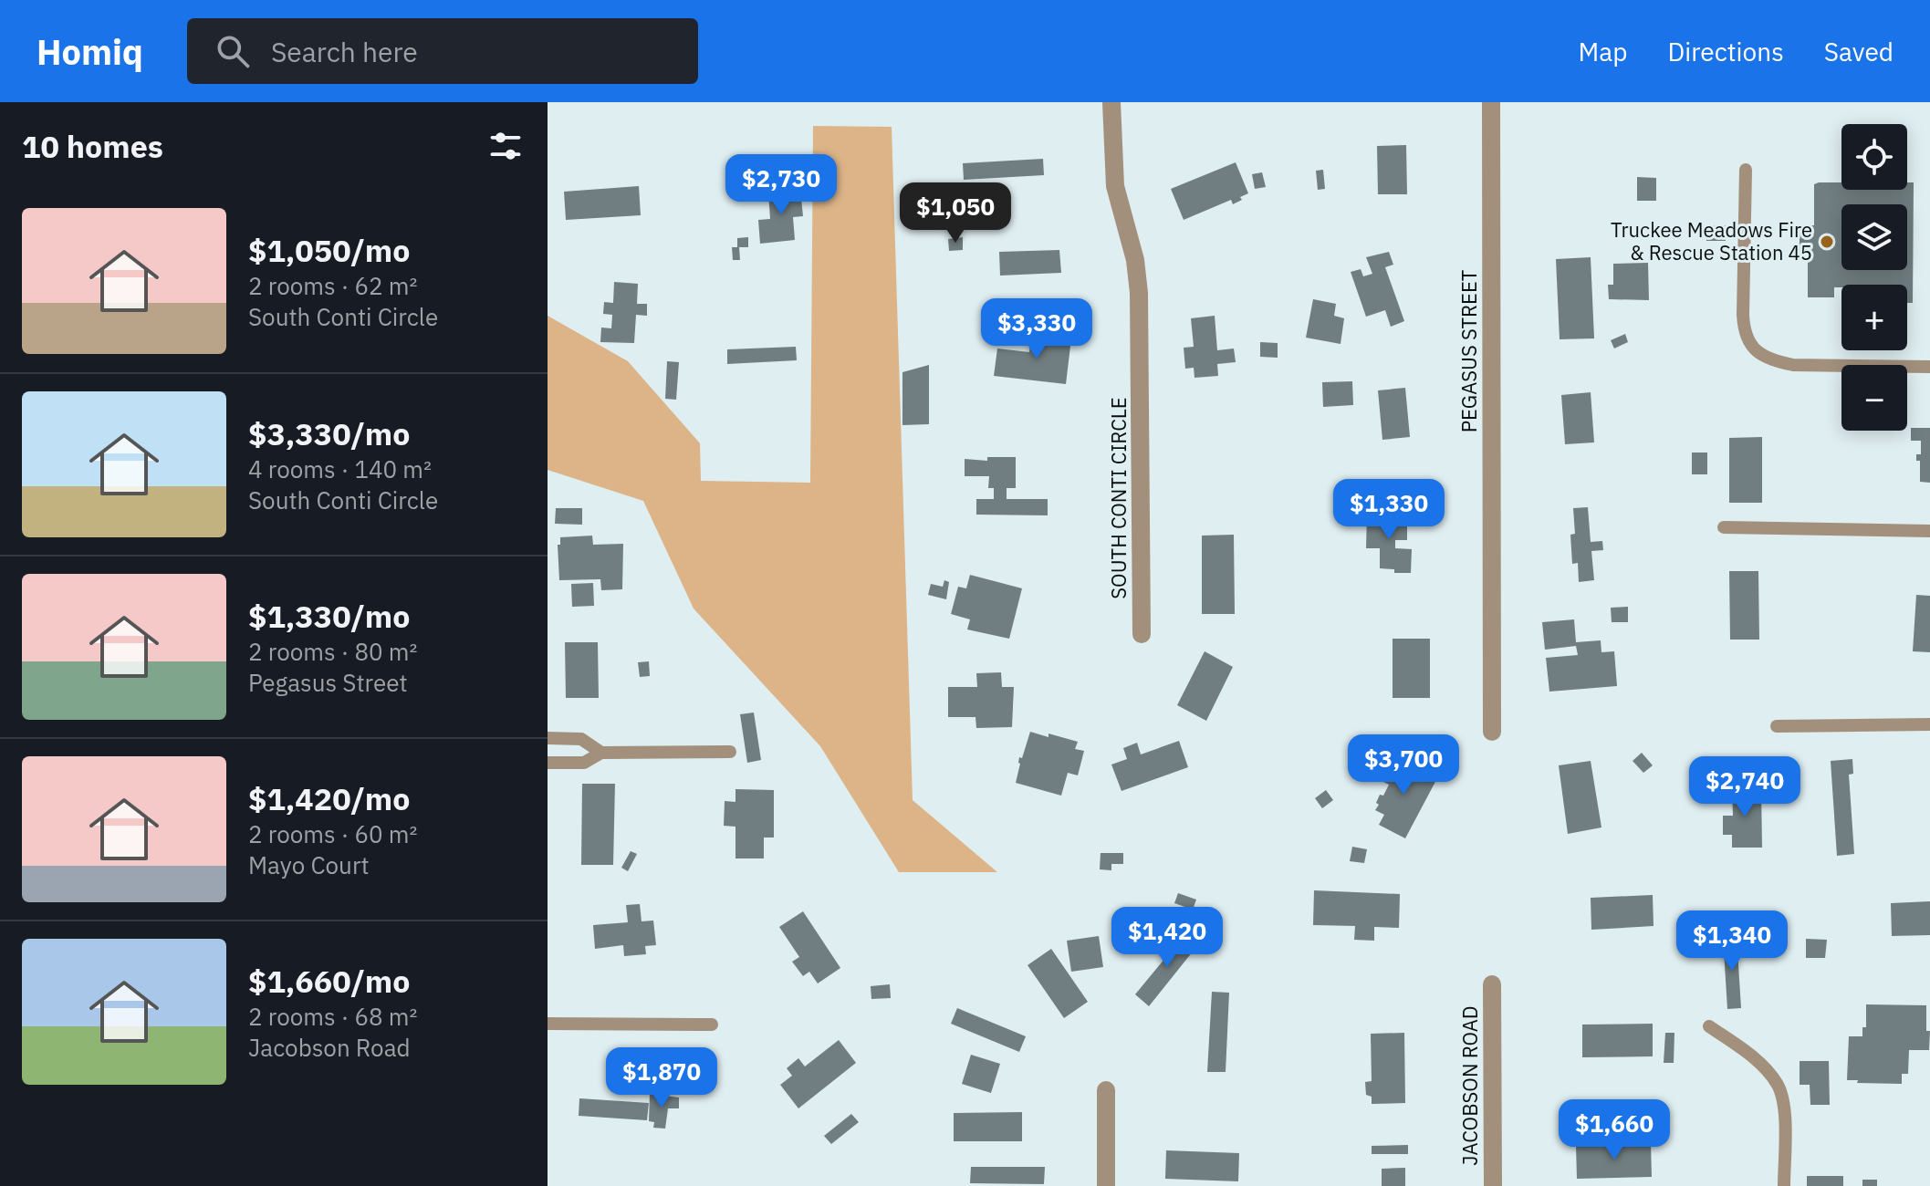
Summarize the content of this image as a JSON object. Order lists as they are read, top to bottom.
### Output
{
  "streets": {
    "street": ["PEGASUS STREET", "SOUTH CONTI CIRCLE", "JACOBSON ROAD"]
  },
  "places": ["Truckee Meadows Fire & Rescue Station 45"],
  "page": {
    "header": "Homiq",
    "search": "Search here",
    "nav": ["Map", "Directions", "Saved"],
    "heading": "10 homes",
    "map_buttons": ["+", "−"],
    "price": [
      "$2,730",
      "$1,050",
      "$3,330",
      "$1,330",
      "$3,700",
      "$2,740",
      "$1,420",
      "$1,340",
      "$1,870",
      "$1,660"
    ],
    "list": [
      {
        "name": "$1,050/mo",
        "note": "2 rooms · 62 m² · South Conti Circle"
      },
      {
        "name": "$3,330/mo",
        "note": "4 rooms · 140 m² · South Conti Circle"
      },
      {
        "name": "$1,330/mo",
        "note": "2 rooms · 80 m² · Pegasus Street"
      },
      {
        "name": "$1,420/mo",
        "note": "2 rooms · 60 m² · Mayo Court"
      },
      {
        "name": "$1,660/mo",
        "note": "2 rooms · 68 m² · Jacobson Road"
      }
    ]
  }
}
